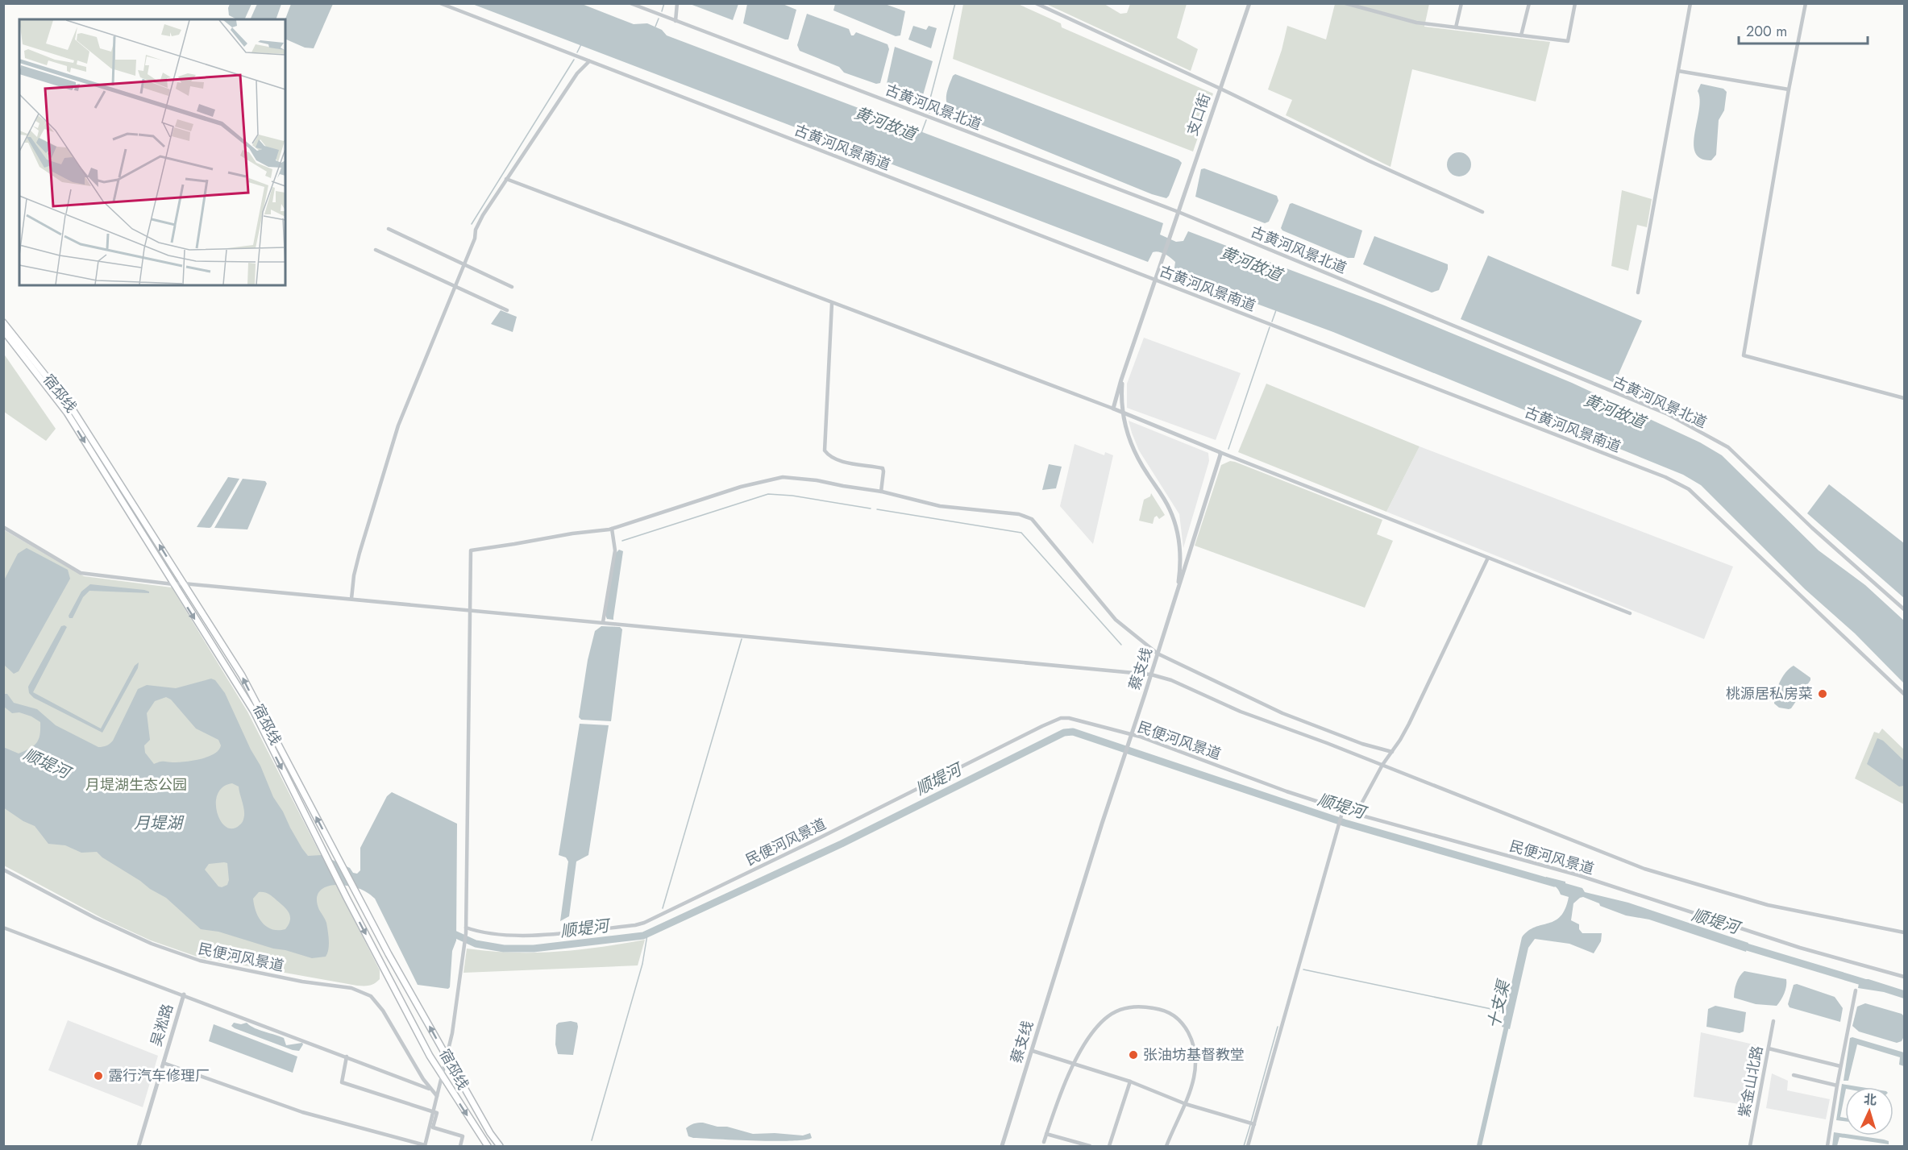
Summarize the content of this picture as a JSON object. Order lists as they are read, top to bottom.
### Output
{
  "streets": {
    "main road": ["宿邳线"],
    "street": [
      "古黄河风景北道",
      "支口街",
      "古黄河风景南道",
      "蔡支线",
      "民便河风景道",
      "吴淞路",
      "紫金山北路"
    ]
  },
  "crossings": [
    ["古黄河风景北道", "支口街"],
    ["支口街", "古黄河风景南道"],
    ["蔡支线", "民便河风景道"]
  ],
  "water": [
    "黄河故道",
    "顺堤河",
    "月堤湖",
    "十支渠"
  ],
  "parks": ["月堤湖生态公园"],
  "places": ["桃源居私房菜", "张油坊基督教堂", "露行汽车修理厂"],
  "scale_bar": "200 m",
  "north": "top"
}
